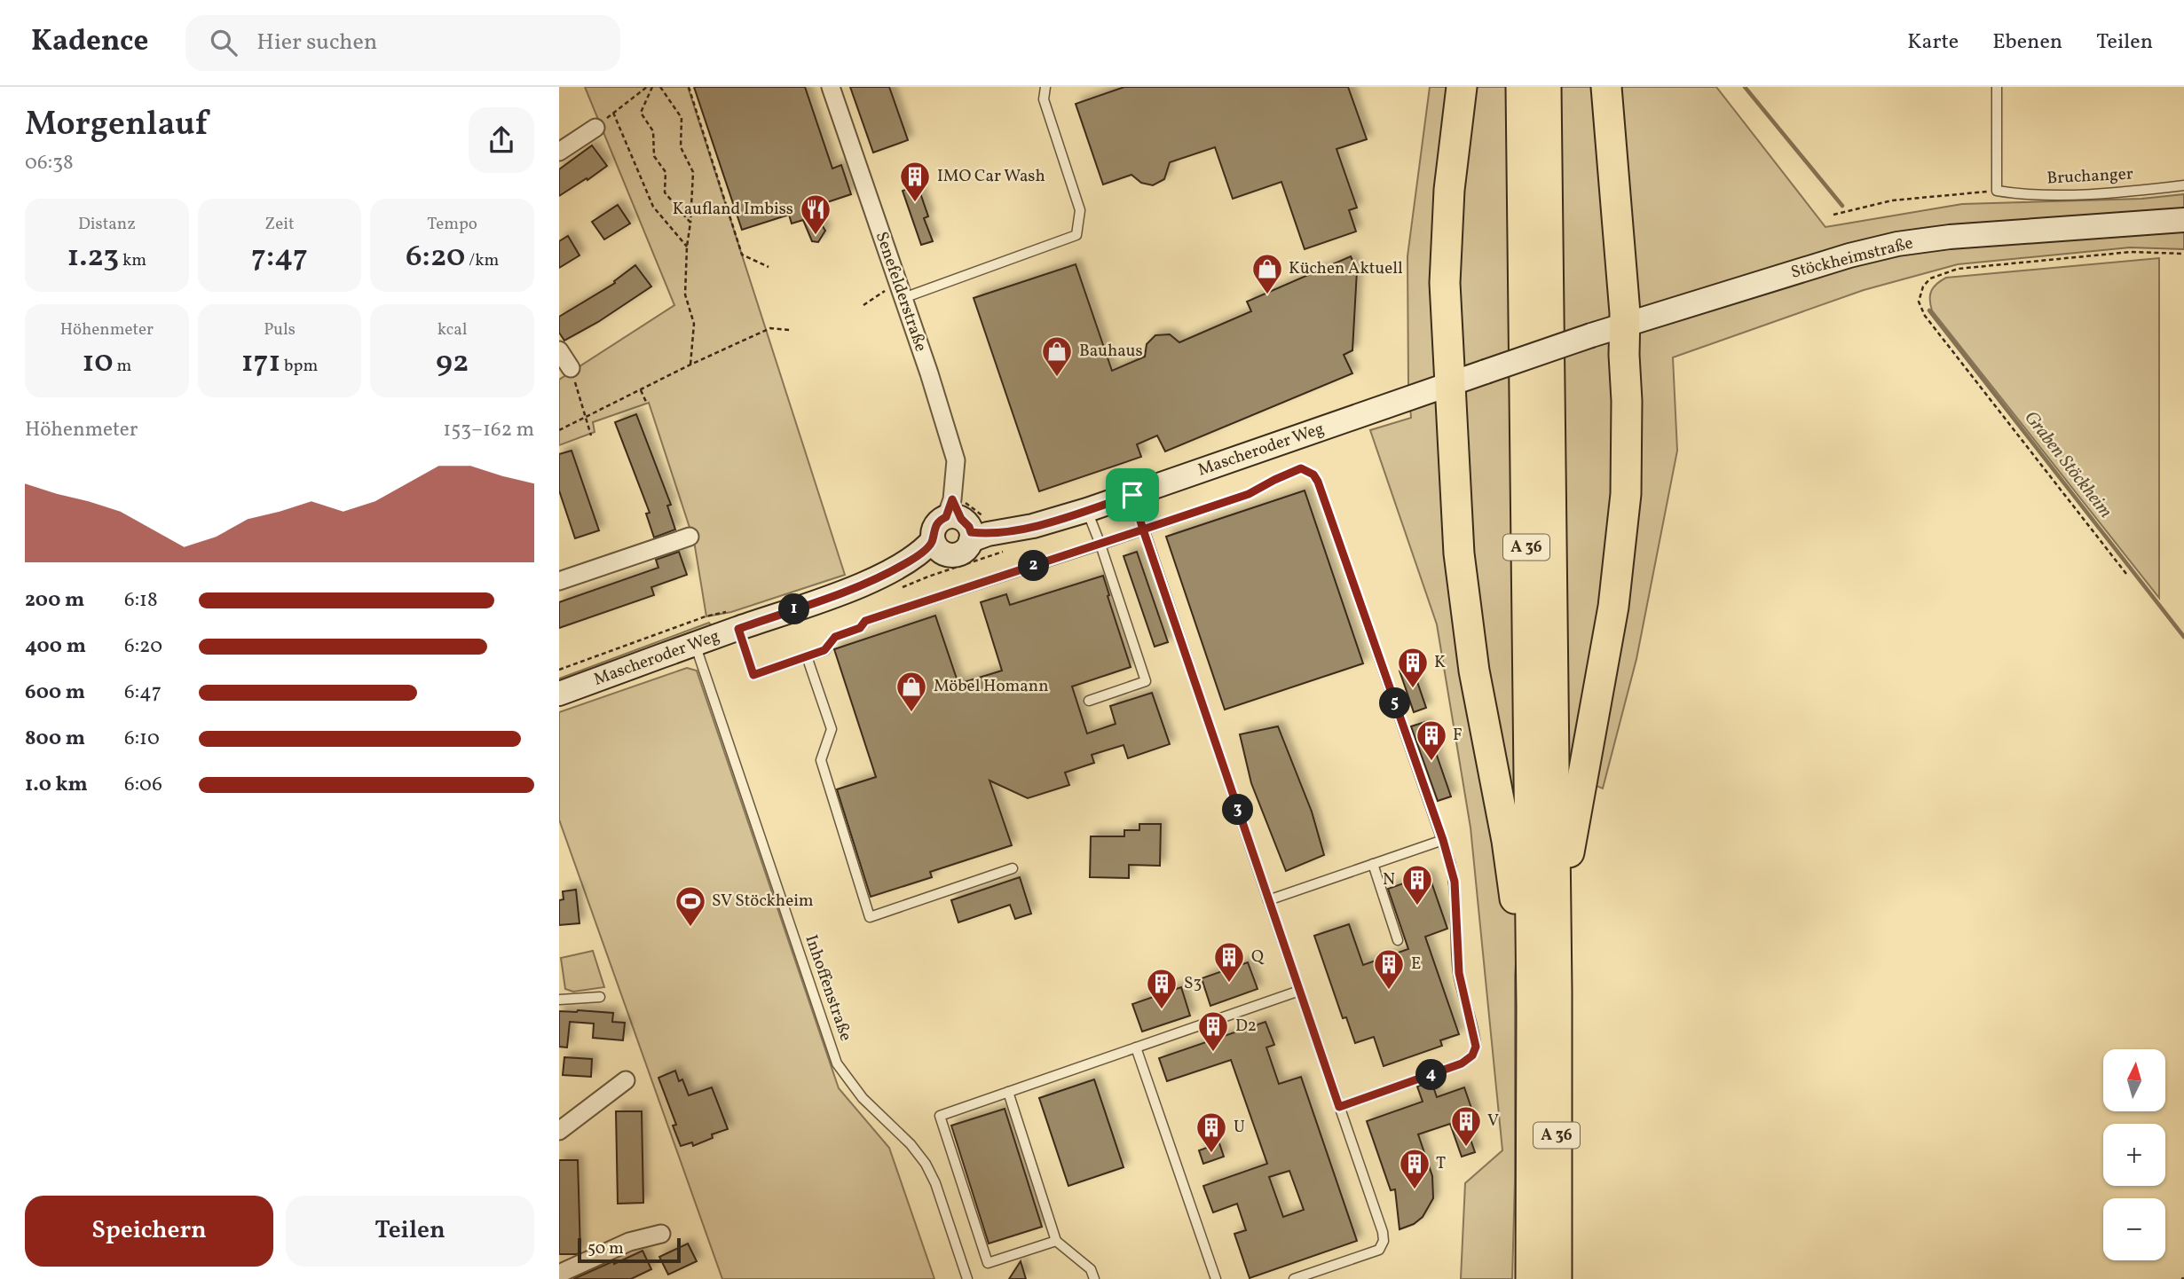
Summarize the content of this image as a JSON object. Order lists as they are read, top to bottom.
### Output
{
  "streets": {
    "highway": ["A 36"],
    "street": ["Stöckheimstraße", "Senefelderstraße", "Mascheroder Weg"],
    "lane": ["Bruchanger", "Inhoffenstraße"]
  },
  "crossings": [
    ["Stöckheimstraße", "Mascheroder Weg"],
    ["Senefelderstraße", "Mascheroder Weg"],
    ["Mascheroder Weg", "Inhoffenstraße"]
  ],
  "water": ["Graben Stöckheim"],
  "places": {
    "building": [
      "IMO Car Wash",
      "K",
      "F",
      "N",
      "Q",
      "E",
      "S3",
      "D2",
      "V",
      "U",
      "T"
    ],
    "restaurant": ["Kaufland Imbiss"],
    "shop": ["Küchen Aktuell", "Bauhaus", "Möbel Homann"],
    "sports": ["SV Stöckheim"]
  },
  "scale_bar": "50 m",
  "north": "top",
  "page": {
    "header": "Kadence",
    "search": "Hier suchen",
    "nav": ["Karte", "Ebenen", "Teilen"],
    "heading": ["Morgenlauf", "06:38"],
    "stats": [
      ["Distanz", "1.23 km"],
      ["Zeit", "7:47"],
      ["Tempo", "6:20 /km"],
      ["Höhenmeter", "10 m"],
      ["Puls", "171 bpm"],
      ["kcal", "92"]
    ],
    "chart": ["Höhenmeter", "153–162 m"],
    "pins": [
      "2",
      "1",
      "5",
      "3",
      "4"
    ],
    "list": [
      {
        "name": "200 m",
        "note": "6:18"
      },
      {
        "name": "400 m",
        "note": "6:20"
      },
      {
        "name": "600 m",
        "note": "6:47"
      },
      {
        "name": "800 m",
        "note": "6:10"
      },
      {
        "name": "1.0 km",
        "note": "6:06"
      }
    ],
    "map_buttons": ["+", "−"],
    "buttons": ["Speichern", "Teilen"],
    "scale": "50 m"
  }
}
